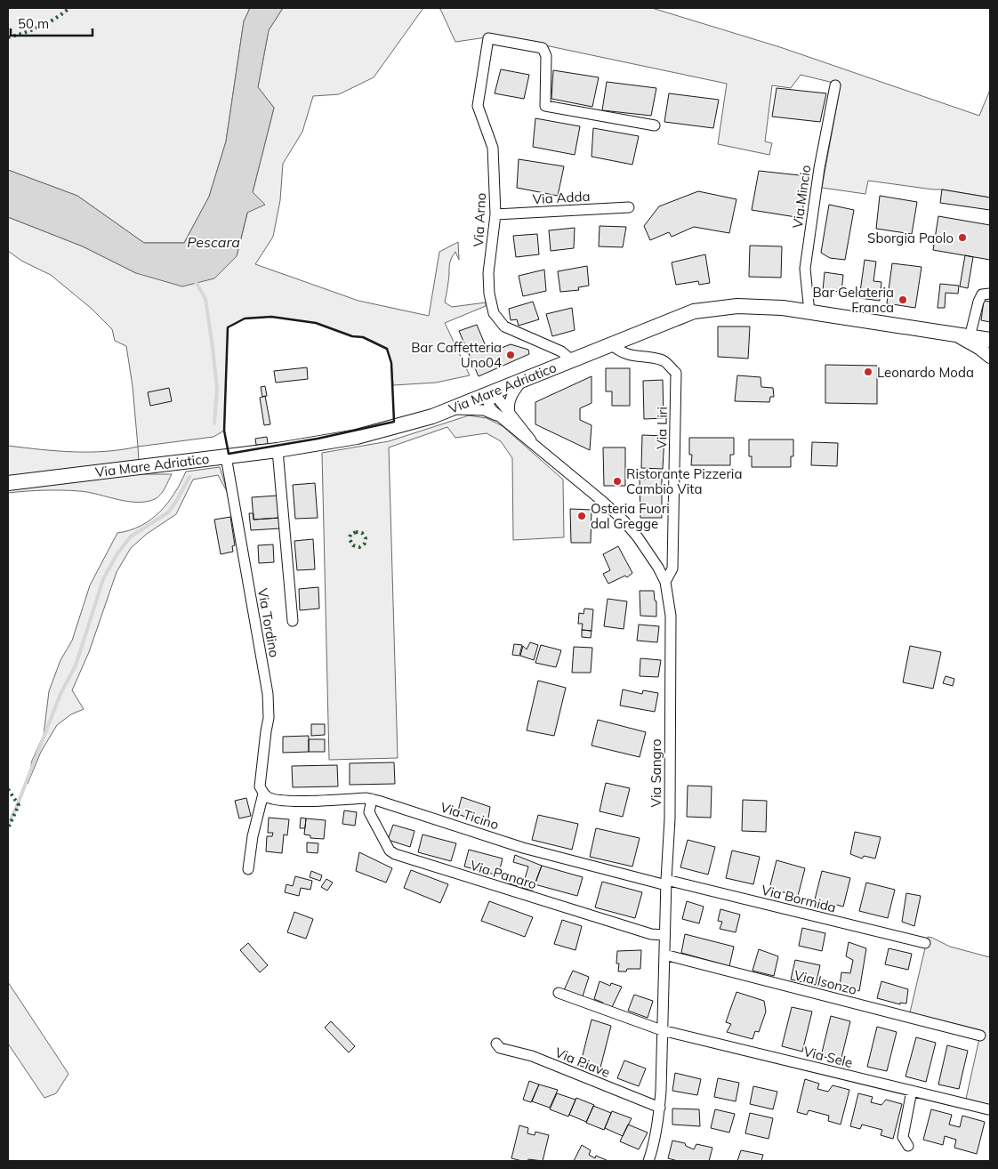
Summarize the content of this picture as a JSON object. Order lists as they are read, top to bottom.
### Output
{
  "streets": {
    "main road": ["Via Mare Adriatico"],
    "street": [
      "Via Mincio",
      "Via Adda",
      "Via Arno",
      "Via Liri",
      "Via Tordino",
      "Via Sangro",
      "Via Ticino",
      "Via Panaro",
      "Via Bormida",
      "Via Isonzo",
      "Via Sele",
      "Via Piave"
    ]
  },
  "crossings": [
    ["Via Mincio", "Via Mare Adriatico"],
    ["Via Adda", "Via Arno"],
    ["Via Arno", "Via Mare Adriatico"],
    ["Via Mare Adriatico", "Via Liri"],
    ["Via Mare Adriatico", "Via Tordino"],
    ["Via Mare Adriatico", "Via Sangro"],
    ["Via Liri", "Via Sangro"],
    ["Via Tordino", "Via Ticino"],
    ["Via Sangro", "Via Ticino"],
    ["Via Sangro", "Via Panaro"],
    ["Via Sangro", "Via Bormida"],
    ["Via Sangro", "Via Isonzo"],
    ["Via Sangro", "Via Sele"],
    ["Via Sangro", "Via Piave"],
    ["Via Ticino", "Via Panaro"],
    ["Via Ticino", "Via Bormida"]
  ],
  "water": ["Pescara"],
  "places": [
    "Sborgia Paolo",
    "Bar Gelateria Franca",
    "Bar Caffetteria Uno04",
    "Leonardo Moda",
    "Ristorante Pizzeria Cambio Vita",
    "Osteria Fuori dal Gregge"
  ],
  "scale_bar": "50 m"
}
